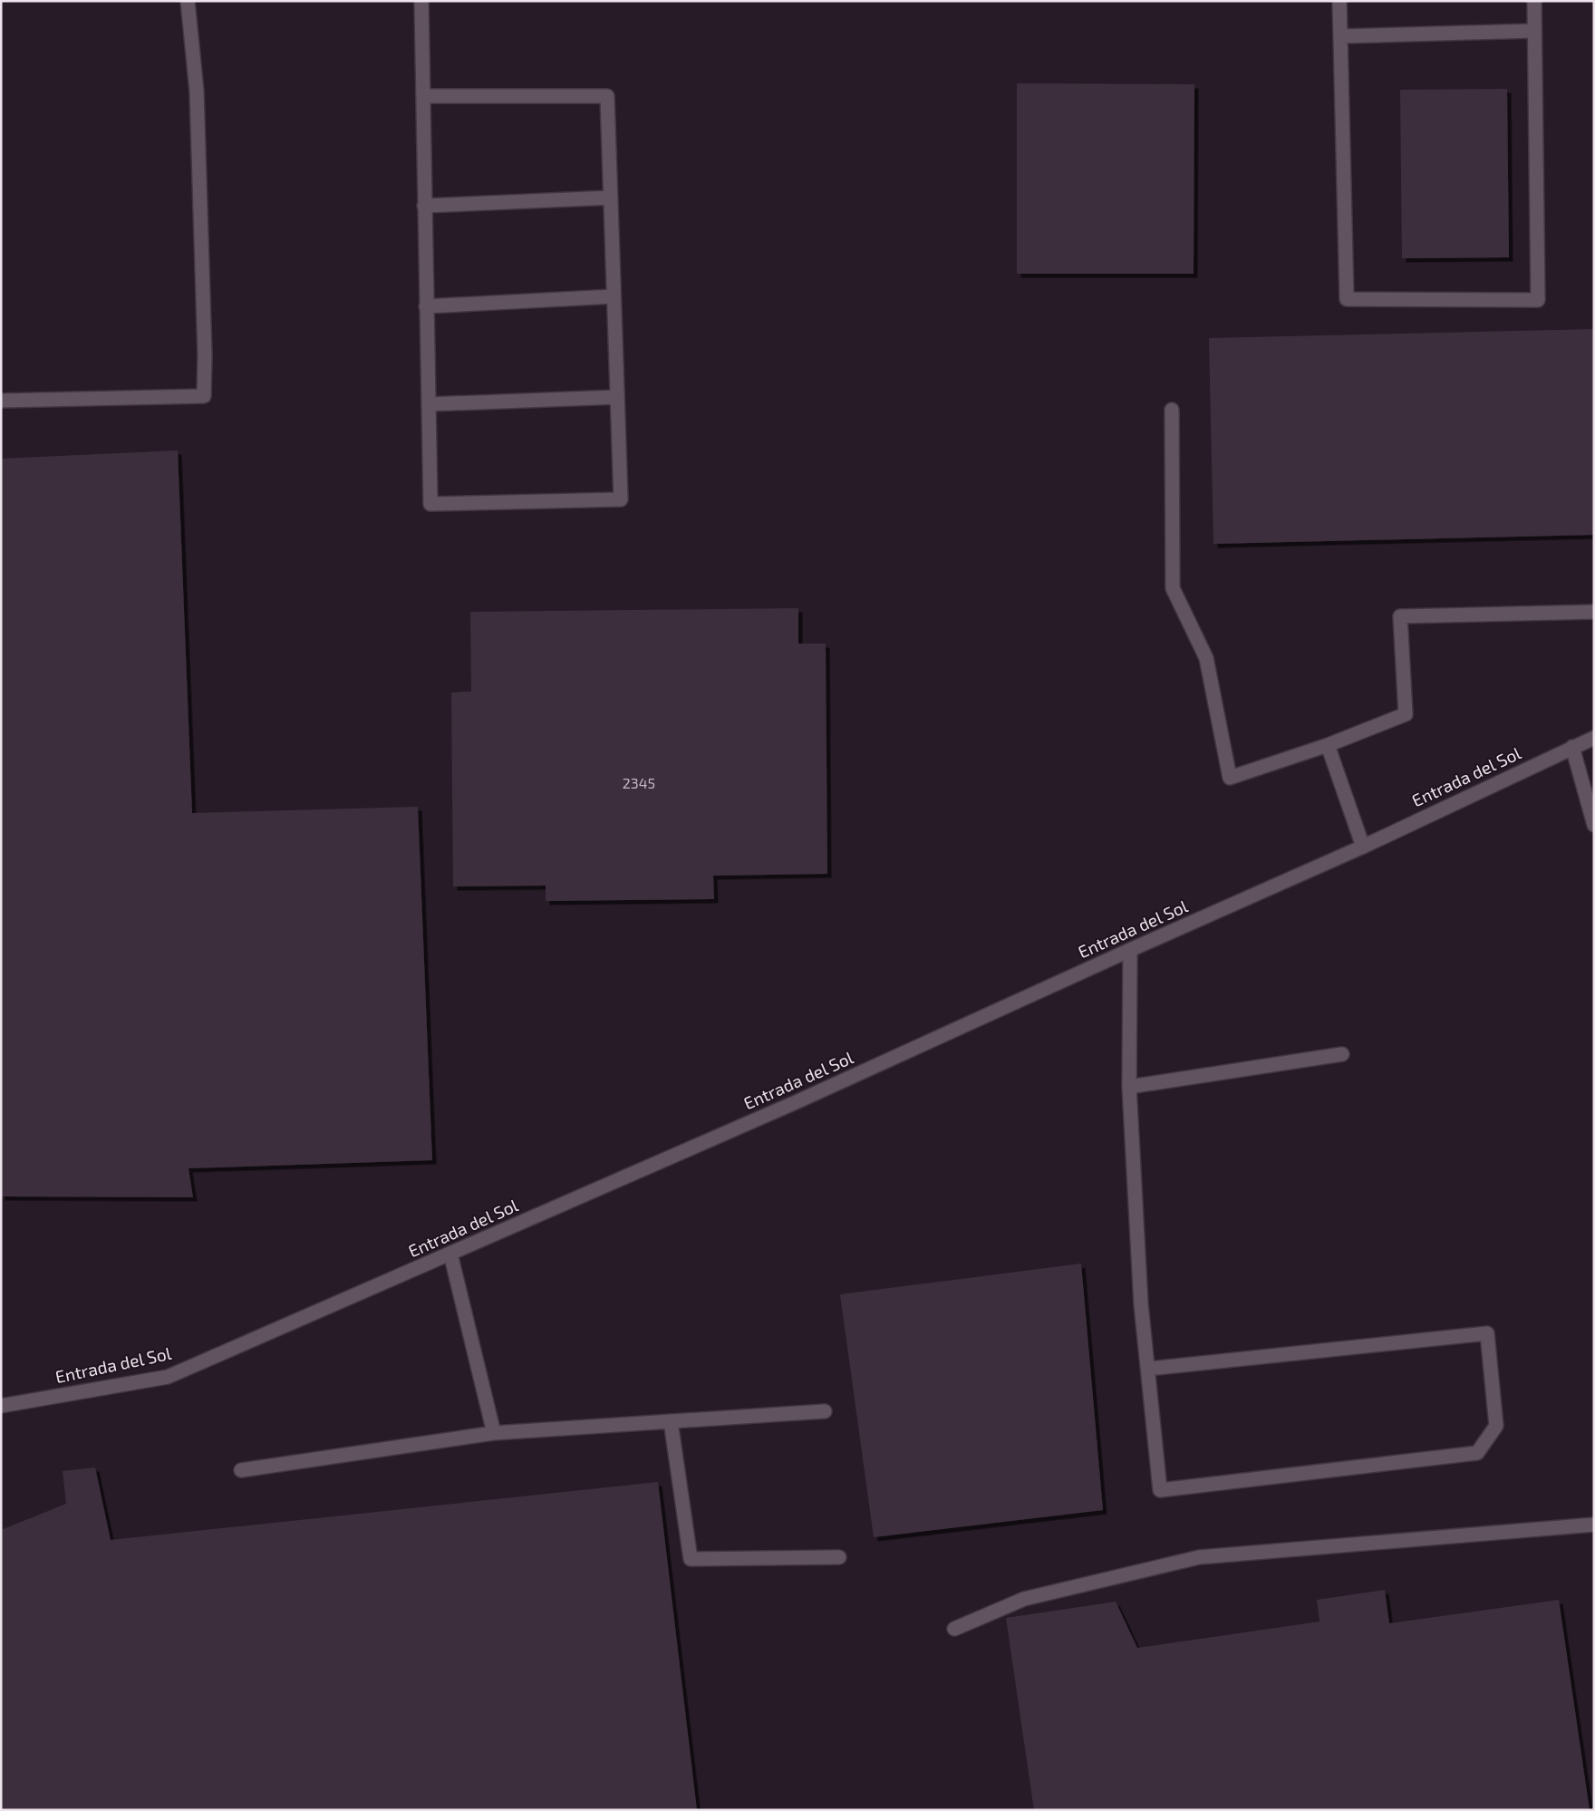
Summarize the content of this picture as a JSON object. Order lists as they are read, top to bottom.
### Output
{
  "streets": {
    "street": ["Entrada del Sol"]
  },
  "house_numbers": ["2345"]
}
